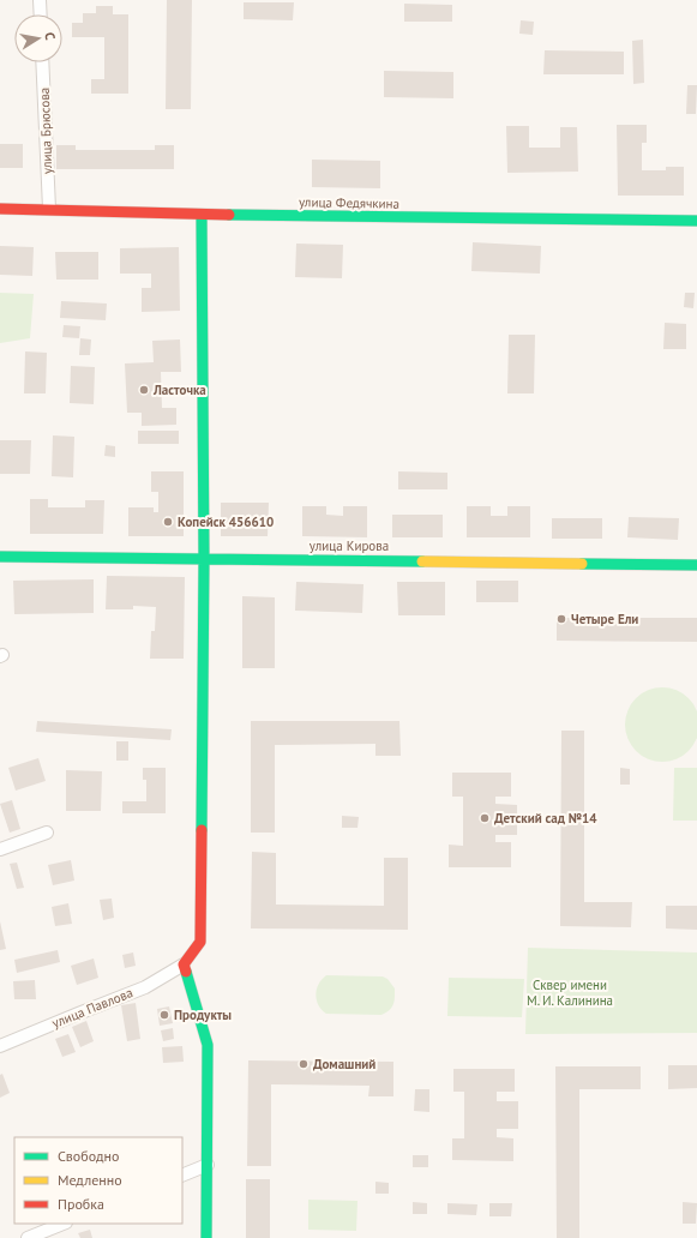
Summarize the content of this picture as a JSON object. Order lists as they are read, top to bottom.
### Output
{
  "streets": {
    "street": [
      "улица Брюсова",
      "улица Федячкина",
      "улица Кирова",
      "улица Павлова"
    ]
  },
  "crossings": [
    ["улица Брюсова", "улица Федячкина"]
  ],
  "parks": ["Сквер имени М. И. Калинина"],
  "places": [
    "Ласточка",
    "Копейск 456610",
    "Четыре Ели",
    "Детский сад №14",
    "Продукты",
    "Домашний"
  ],
  "legend": ["Свободно", "Медленно", "Пробка"],
  "north": "right"
}
